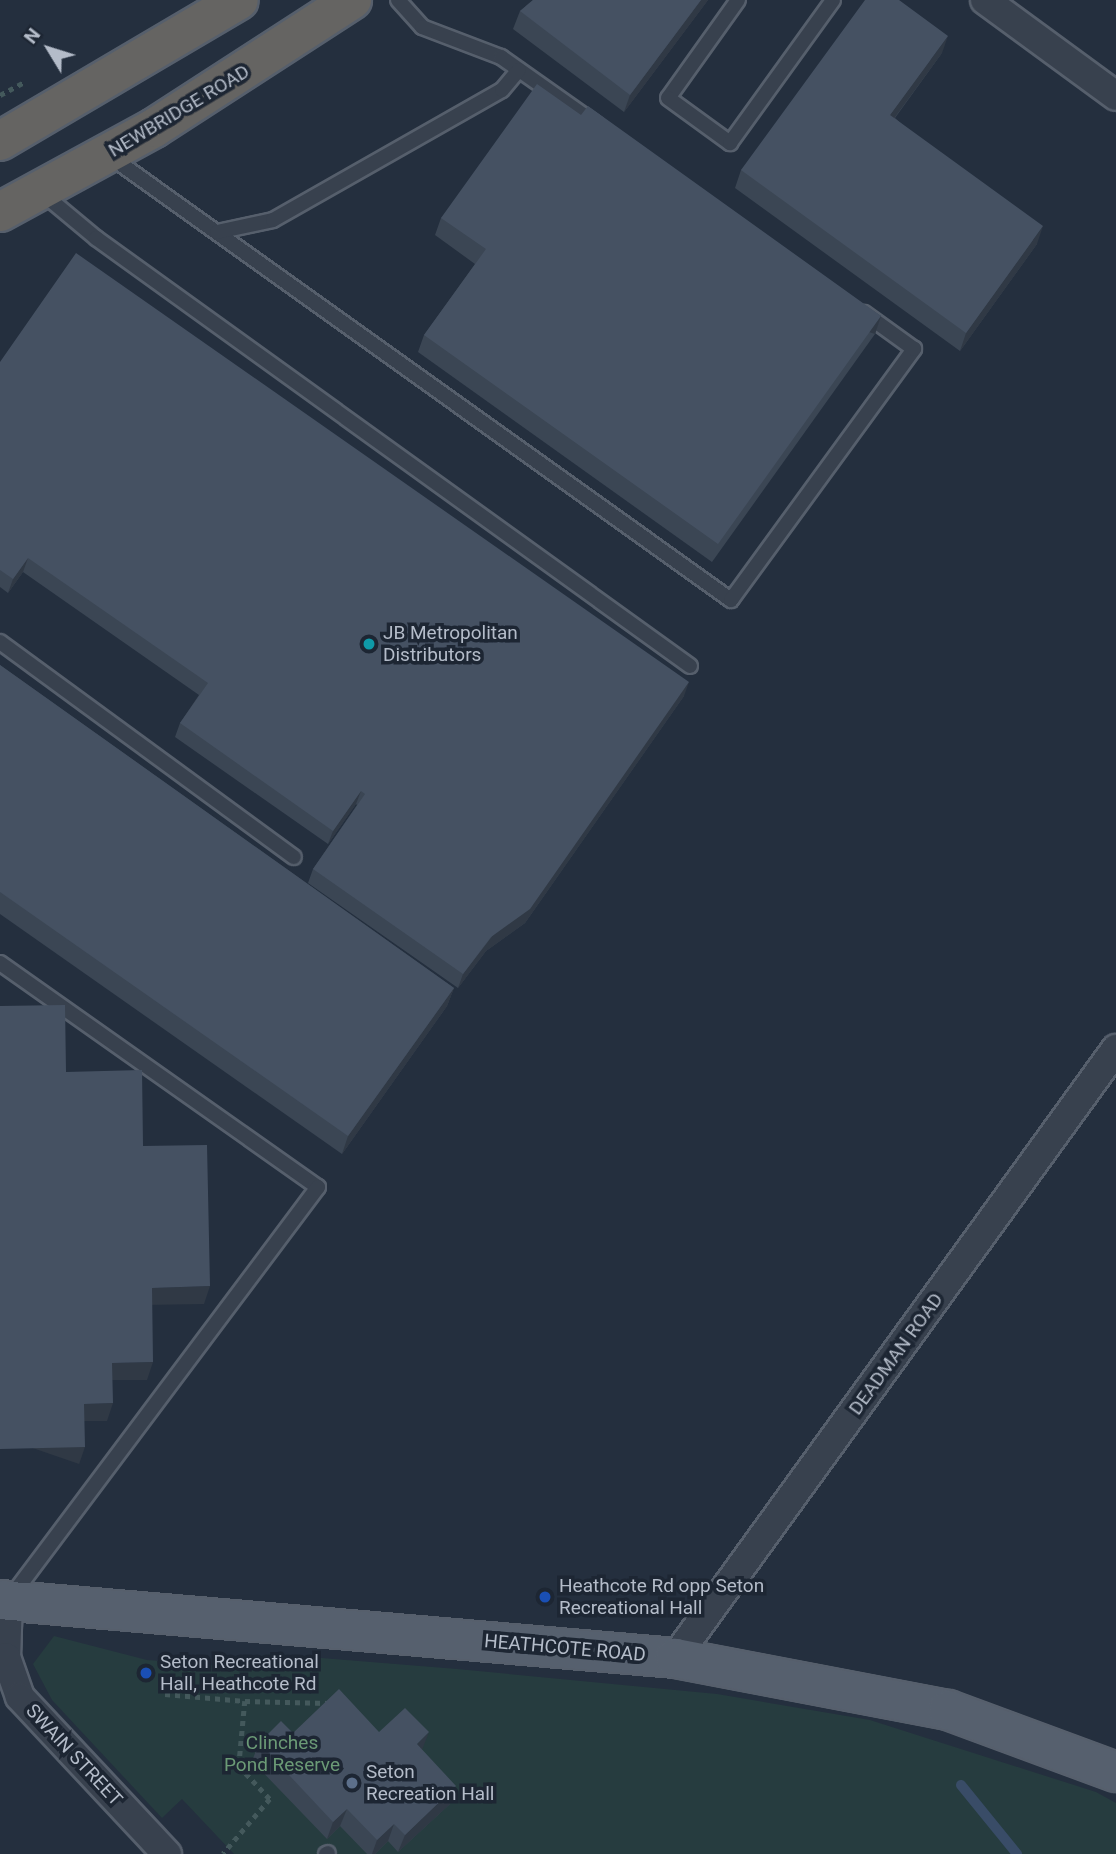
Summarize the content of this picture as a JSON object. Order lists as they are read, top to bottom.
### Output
{
  "streets": {
    "highway": ["NEWBRIDGE ROAD"],
    "main road": ["HEATHCOTE ROAD"],
    "street": ["DEADMAN ROAD", "SWAIN STREET"]
  },
  "crossings": [
    ["DEADMAN ROAD", "HEATHCOTE ROAD"],
    ["HEATHCOTE ROAD", "SWAIN STREET"]
  ],
  "parks": ["Clinches Pond Reserve"],
  "places": [
    "JB Metropolitan Distributors",
    "Heathcote Rd opp Seton Recreational Hall",
    "Seton Recreational Hall, Heathcote Rd",
    "Seton Recreation Hall"
  ],
  "north": "top left"
}
